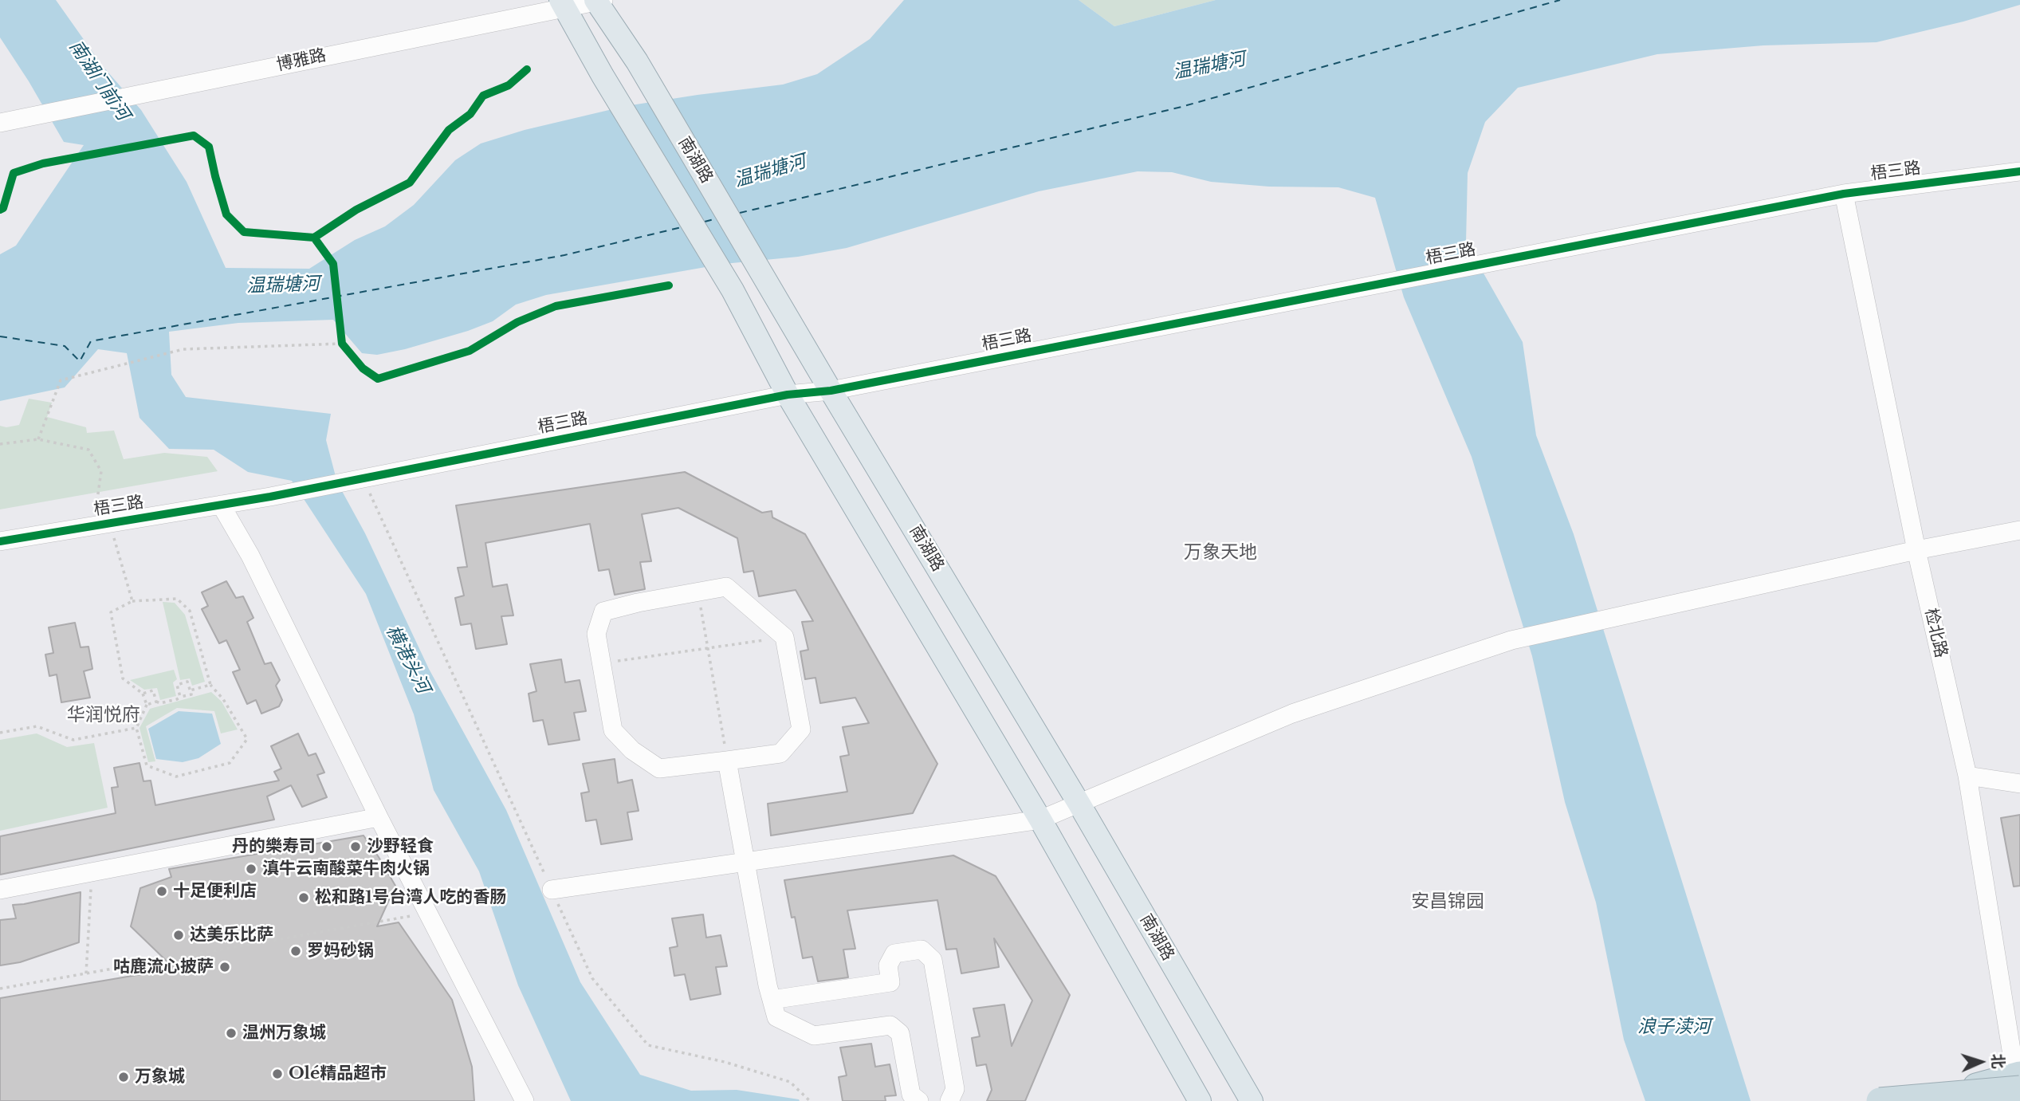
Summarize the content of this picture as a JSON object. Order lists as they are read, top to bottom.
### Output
{
  "streets": {
    "main road": ["南湖路"],
    "street": ["博雅路", "梧三路", "检北路"]
  },
  "crossings": [
    ["博雅路", "南湖路"],
    ["南湖路", "梧三路"],
    ["梧三路", "检北路"]
  ],
  "districts": ["万象天地", "华润悦府", "安昌锦园"],
  "water": [
    "温瑞塘河",
    "南湖门前河",
    "横港头河",
    "浪子渎河"
  ],
  "places": [
    "丹的樂寿司",
    "沙野轻食",
    "滇牛云南酸菜牛肉火锅",
    "十足便利店",
    "松和路1号台湾人吃的香肠",
    "达美乐比萨",
    "罗妈砂锅",
    "咕鹿流心披萨",
    "温州万象城",
    "Olé精品超市",
    "万象城"
  ],
  "north": "right"
}
